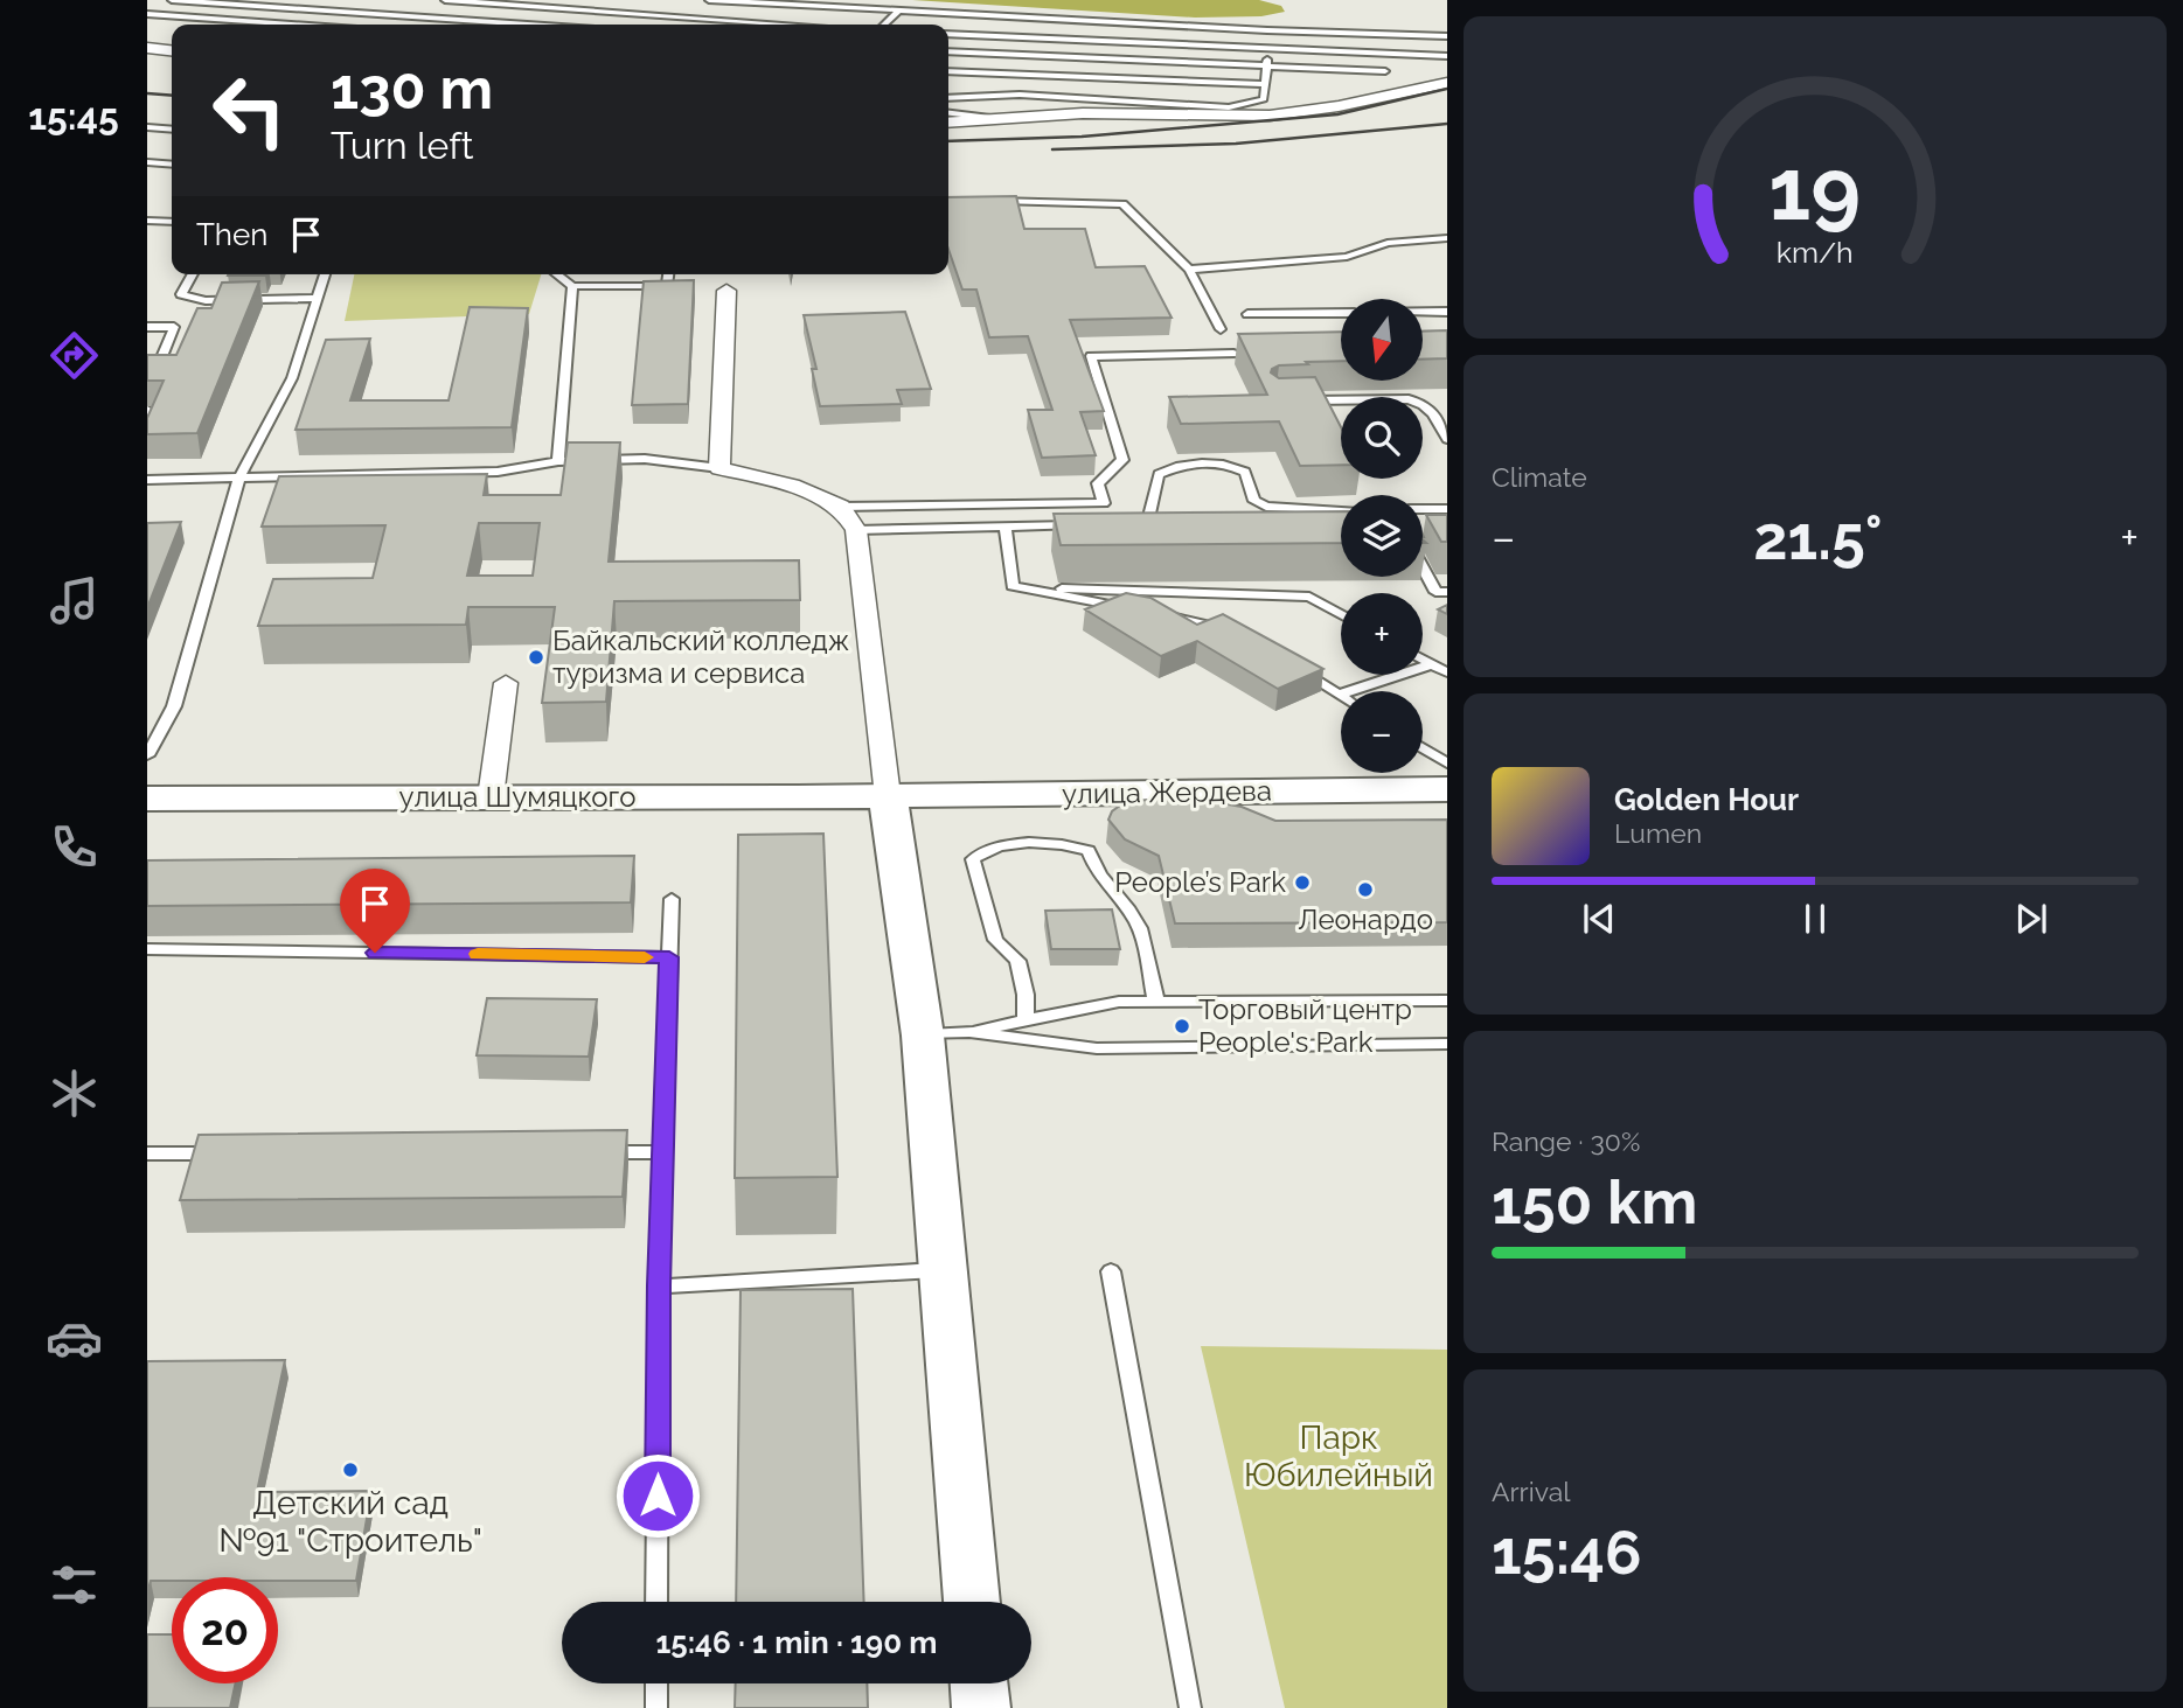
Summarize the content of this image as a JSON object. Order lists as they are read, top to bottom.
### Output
{
  "streets": {
    "main road": ["улица Жердева", "улица Шумяцкого"]
  },
  "crossings": [
    ["улица Жердева", "улица Шумяцкого"]
  ],
  "parks": ["Парк Юбилейный"],
  "places": [
    "Байкальский колледж туризма и сервиса",
    "People’s Park",
    "Леонардо",
    "Торговый центр People's Park",
    "Детский сад №91 \"Строитель\""
  ],
  "north": "bottom",
  "page": {
    "tabs": "15:45",
    "turn": ["130 m", "Turn left"],
    "then": "Then",
    "map_buttons": ["+", "−"],
    "tile": [
      "Climate",
      ["Range · 30%", "150 km"],
      ["Arrival", "15:46"]
    ],
    "heat": ["−", "21.5°", "+"],
    "song": ["Golden Hour", "Lumen"],
    "limit": "20",
    "trip": "15:46 · 1 min · 190 m",
    "gauge": ["19", "km/h"]
  }
}
